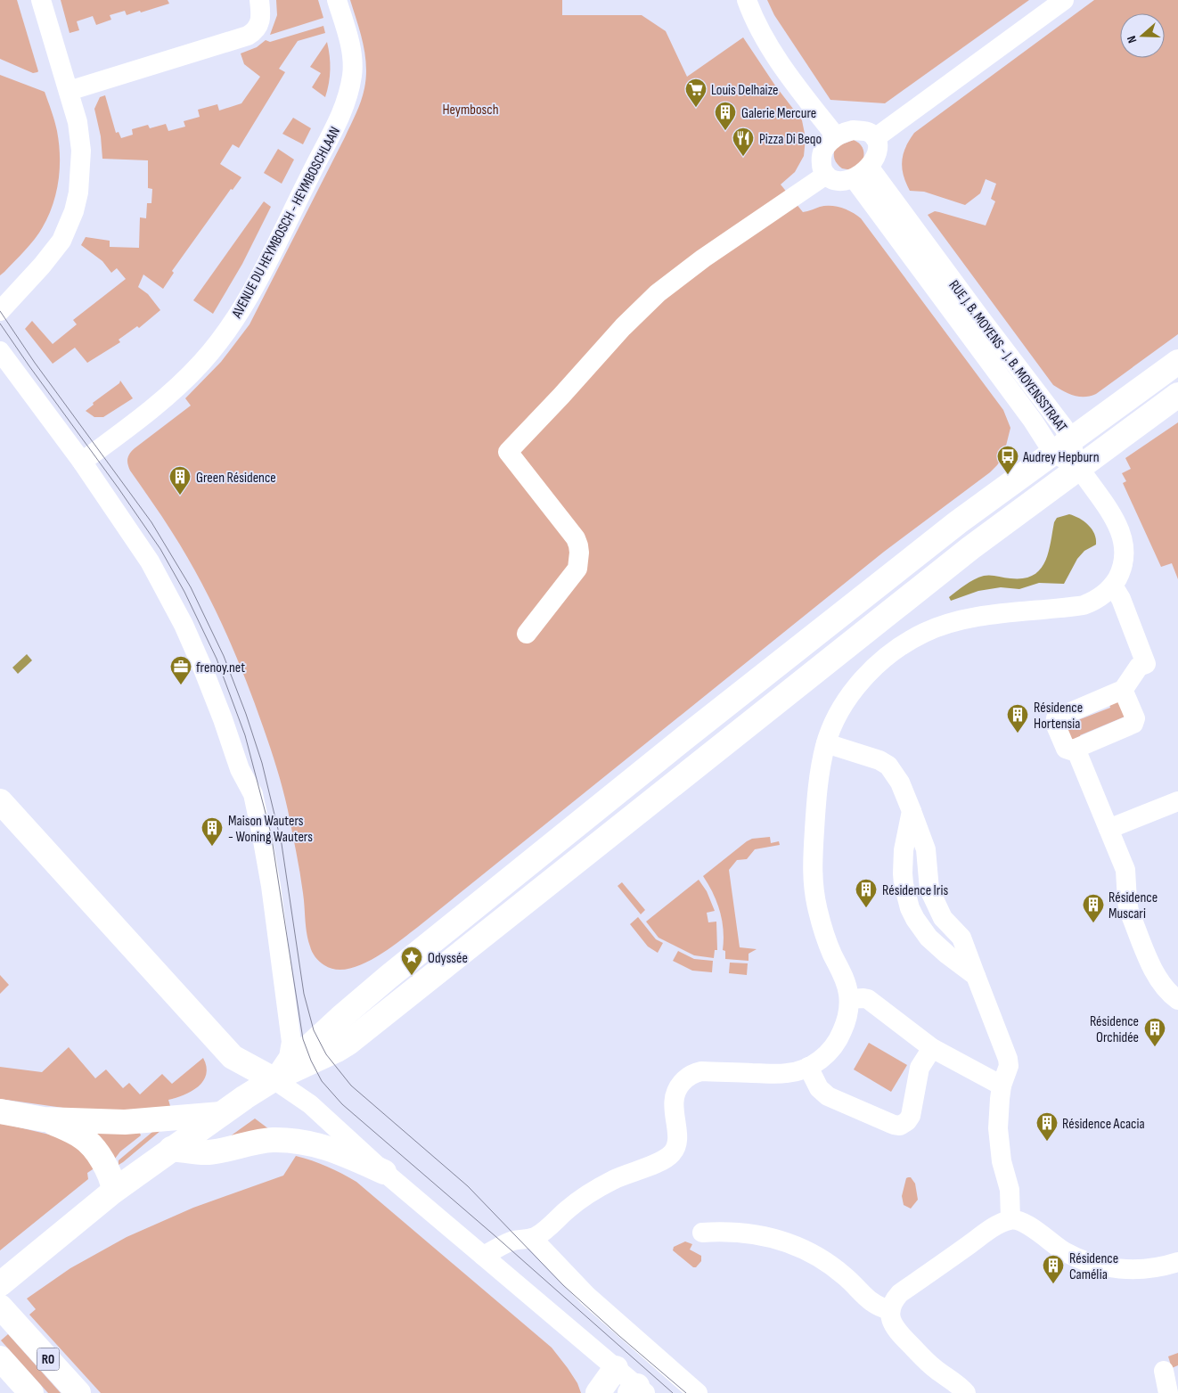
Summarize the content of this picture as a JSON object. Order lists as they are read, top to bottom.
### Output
{
  "streets": {
    "main road": ["R0"],
    "street": ["AVENUE DU HEYMBOSCH - HEYMBOSCHLAAN", "RUE J. B. MOYENS - J. B. MOYENSSTRAAT"]
  },
  "parks": ["Heymbosch"],
  "places": {
    "supermarket": ["Louis Delhaize"],
    "building": [
      "Galerie Mercure",
      "Green Résidence",
      "Résidence Hortensia",
      "Maison Wauters - Woning Wauters",
      "Résidence Iris",
      "Résidence Muscari",
      "Résidence Orchidée",
      "Résidence Acacia",
      "Résidence Camélia"
    ],
    "restaurant": ["Pizza Di Beqo"],
    "bus stop": ["Audrey Hepburn"],
    "office": ["frenoy.net"],
    "place": ["Odyssée"]
  },
  "north": "left"
}
